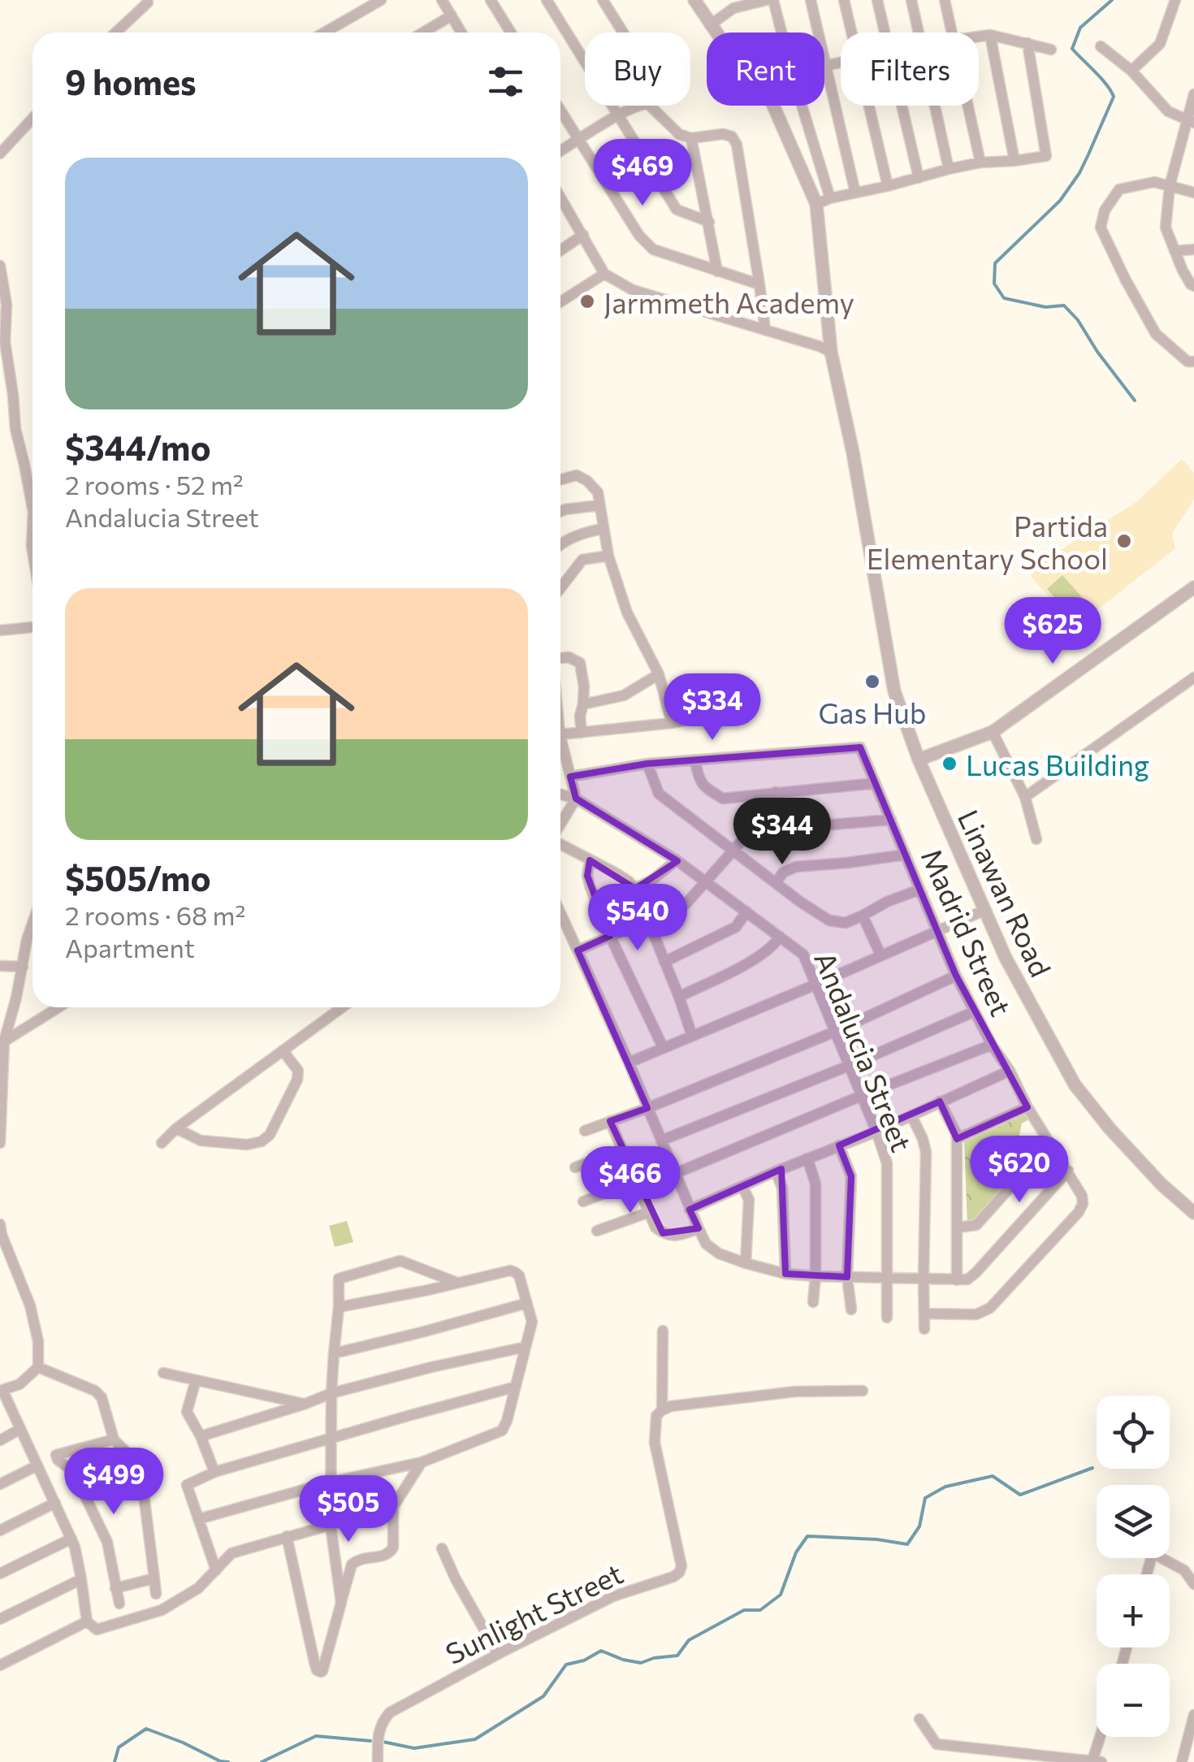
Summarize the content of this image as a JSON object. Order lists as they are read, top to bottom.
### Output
{
  "streets": {
    "street": [
      "Linawan Road",
      "Madrid Street",
      "Andalucia Street",
      "Sunlight Street"
    ]
  },
  "places": [
    "Jarmmeth Academy",
    "Partida Elementary School",
    "Gas Hub",
    "Lucas Building"
  ],
  "page": {
    "chip": ["Buy", "Rent", "Filters"],
    "heading": "9 homes",
    "list": [
      {
        "name": "$344/mo",
        "note": "2 rooms · 52 m² · Andalucia Street"
      },
      {
        "name": "$505/mo",
        "note": "2 rooms · 68 m² · Apartment"
      }
    ],
    "price": [
      "$469",
      "$625",
      "$334",
      "$344",
      "$540",
      "$620",
      "$466",
      "$499",
      "$505"
    ],
    "map_buttons": ["+", "−"]
  }
}
